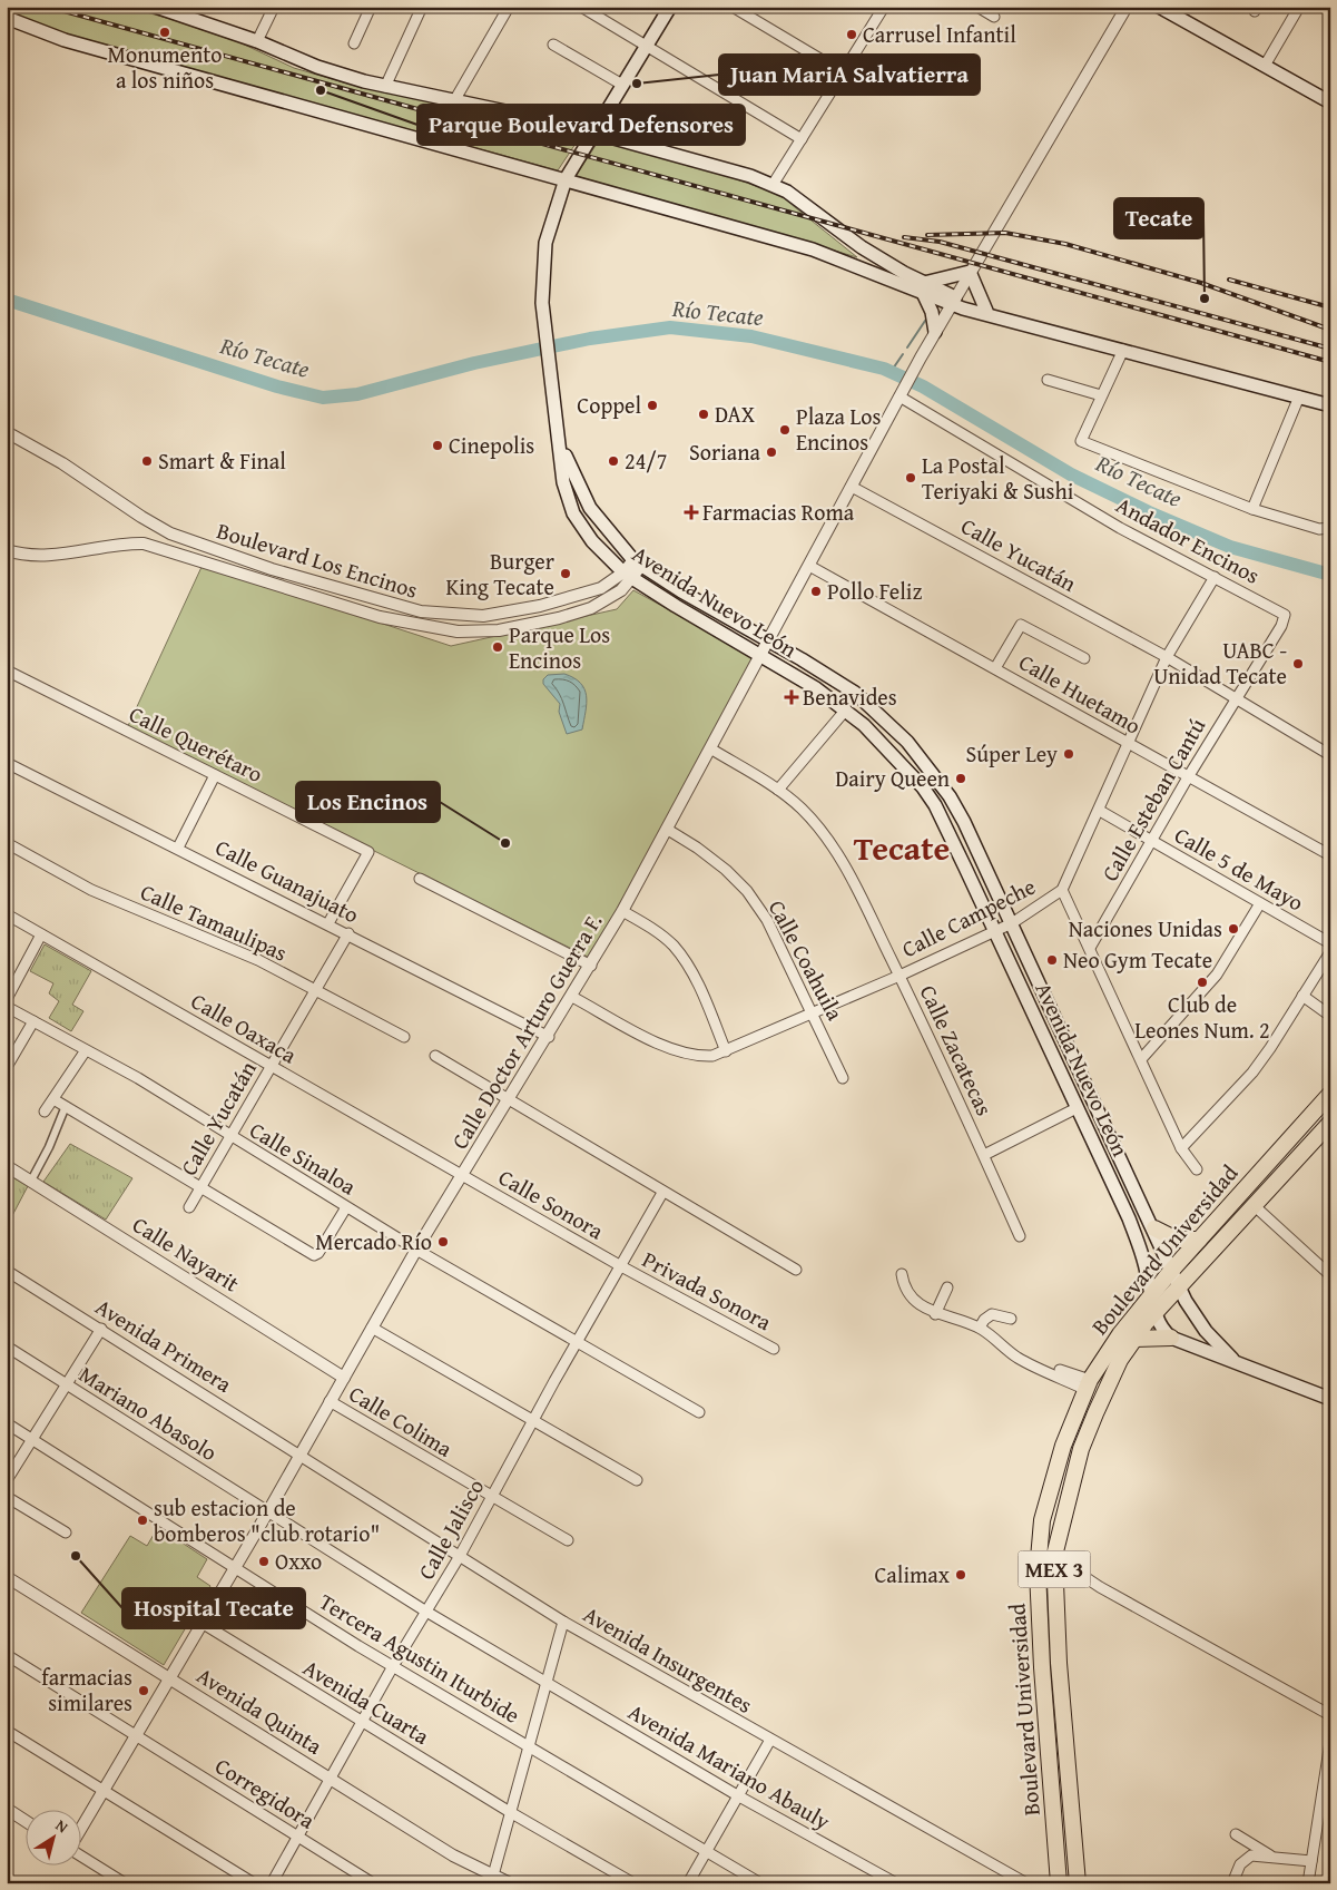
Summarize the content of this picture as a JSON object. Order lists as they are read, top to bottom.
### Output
{
  "streets": {
    "main road": ["Avenida Nuevo León", "Boulevard Universidad", "MEX 3"],
    "street": [
      "Andador Encinos",
      "Calle Yucatán",
      "Boulevard Los Encinos",
      "Calle Huetamo",
      "Calle Querétaro",
      "Calle Esteban Cantú",
      "Calle 5 de Mayo",
      "Calle Guanajuato",
      "Calle Campeche",
      "Calle Tamaulipas",
      "Calle Coahuila",
      "Calle Oaxaca",
      "Calle Doctor Arturo Guerra F.",
      "Calle Zacatecas",
      "Calle Sinaloa",
      "Calle Sonora",
      "Calle Nayarit",
      "Privada Sonora",
      "Avenida Primera",
      "Mariano Abasolo",
      "Calle Colima",
      "Calle Jalisco",
      "Tercera Agustin Iturbide",
      "Avenida Insurgentes",
      "Avenida Cuarta",
      "Avenida Quinta",
      "Avenida Mariano Abauly",
      "Corregidora"
    ]
  },
  "crossings": [
    ["Andador Encinos", "Calle Esteban Cantú"],
    ["Andador Encinos", "Calle Campeche"],
    ["Andador Encinos", "Calle Doctor Arturo Guerra F."],
    ["Calle Yucatán", "Calle Esteban Cantú"],
    ["Calle Yucatán", "Calle Guanajuato"],
    ["Calle Yucatán", "Calle Campeche"],
    ["Calle Yucatán", "Calle Tamaulipas"],
    ["Calle Yucatán", "Calle Oaxaca"],
    ["Calle Yucatán", "Calle Doctor Arturo Guerra F."],
    ["Calle Yucatán", "Calle Sinaloa"],
    ["Boulevard Los Encinos", "Avenida Nuevo León"],
    ["Avenida Nuevo León", "Calle Campeche"],
    ["Avenida Nuevo León", "Calle Doctor Arturo Guerra F."],
    ["Avenida Nuevo León", "Boulevard Universidad"],
    ["Calle Huetamo", "Calle Esteban Cantú"],
    ["Calle Huetamo", "Calle Campeche"],
    ["Calle Huetamo", "Calle Doctor Arturo Guerra F."],
    ["Calle Querétaro", "Calle Guanajuato"],
    ["Calle Esteban Cantú", "Calle 5 de Mayo"],
    ["Calle 5 de Mayo", "Calle Campeche"],
    ["Calle Guanajuato", "Calle Doctor Arturo Guerra F."],
    ["Calle Campeche", "Calle Coahuila"],
    ["Calle Campeche", "Calle Doctor Arturo Guerra F."],
    ["Calle Campeche", "Calle Zacatecas"],
    ["Calle Coahuila", "Calle Doctor Arturo Guerra F."],
    ["Calle Oaxaca", "Calle Doctor Arturo Guerra F."],
    ["Calle Oaxaca", "Calle Sonora"],
    ["Calle Doctor Arturo Guerra F.", "Calle Zacatecas"],
    ["Calle Doctor Arturo Guerra F.", "Calle Sinaloa"],
    ["Calle Doctor Arturo Guerra F.", "Calle Sonora"],
    ["Calle Doctor Arturo Guerra F.", "Calle Nayarit"],
    ["Calle Doctor Arturo Guerra F.", "Avenida Primera"],
    ["Calle Doctor Arturo Guerra F.", "Mariano Abasolo"],
    ["Calle Doctor Arturo Guerra F.", "Calle Colima"],
    ["Calle Doctor Arturo Guerra F.", "Tercera Agustin Iturbide"],
    ["Calle Doctor Arturo Guerra F.", "Avenida Insurgentes"],
    ["Calle Doctor Arturo Guerra F.", "Avenida Cuarta"],
    ["Calle Doctor Arturo Guerra F.", "Avenida Quinta"],
    ["Calle Doctor Arturo Guerra F.", "Corregidora"],
    ["Calle Sinaloa", "Calle Jalisco"],
    ["Calle Sonora", "Privada Sonora"],
    ["Calle Sonora", "Calle Jalisco"],
    ["Privada Sonora", "Calle Jalisco"],
    ["Avenida Primera", "Avenida Insurgentes"],
    ["Mariano Abasolo", "Calle Jalisco"],
    ["Mariano Abasolo", "Avenida Mariano Abauly"],
    ["Calle Colima", "Calle Jalisco"],
    ["Calle Jalisco", "Tercera Agustin Iturbide"],
    ["Calle Jalisco", "Avenida Insurgentes"],
    ["Calle Jalisco", "Avenida Cuarta"],
    ["Calle Jalisco", "Avenida Quinta"],
    ["Calle Jalisco", "Avenida Mariano Abauly"],
    ["Calle Jalisco", "Corregidora"]
  ],
  "districts": ["Tecate"],
  "water": ["Río Tecate"],
  "places": {
    "other": [
      "Monumento a los niños",
      "Carrusel Infantil",
      "Juan MariA Salvatierra",
      "Parque Boulevard Defensores",
      "Tecate",
      "Coppel",
      "DAX",
      "Plaza Los Encinos",
      "Cinepolis",
      "Soriana",
      "Smart & Final",
      "24/7",
      "La Postal Teriyaki & Sushi",
      "Burger King Tecate",
      "Pollo Feliz",
      "Parque Los Encinos",
      "UABC - Unidad Tecate",
      "Súper Ley",
      "Dairy Queen",
      "Los Encinos",
      "Naciones Unidas",
      "Neo Gym Tecate",
      "Club de Leones Num. 2",
      "Mercado Río",
      "sub estacion de bomberos \"club rotario\"",
      "Hospital Tecate",
      "Oxxo",
      "Calimax",
      "farmacias similares"
    ],
    "health": ["Farmacias Roma", "Benavides"]
  },
  "north": "top right"
}
